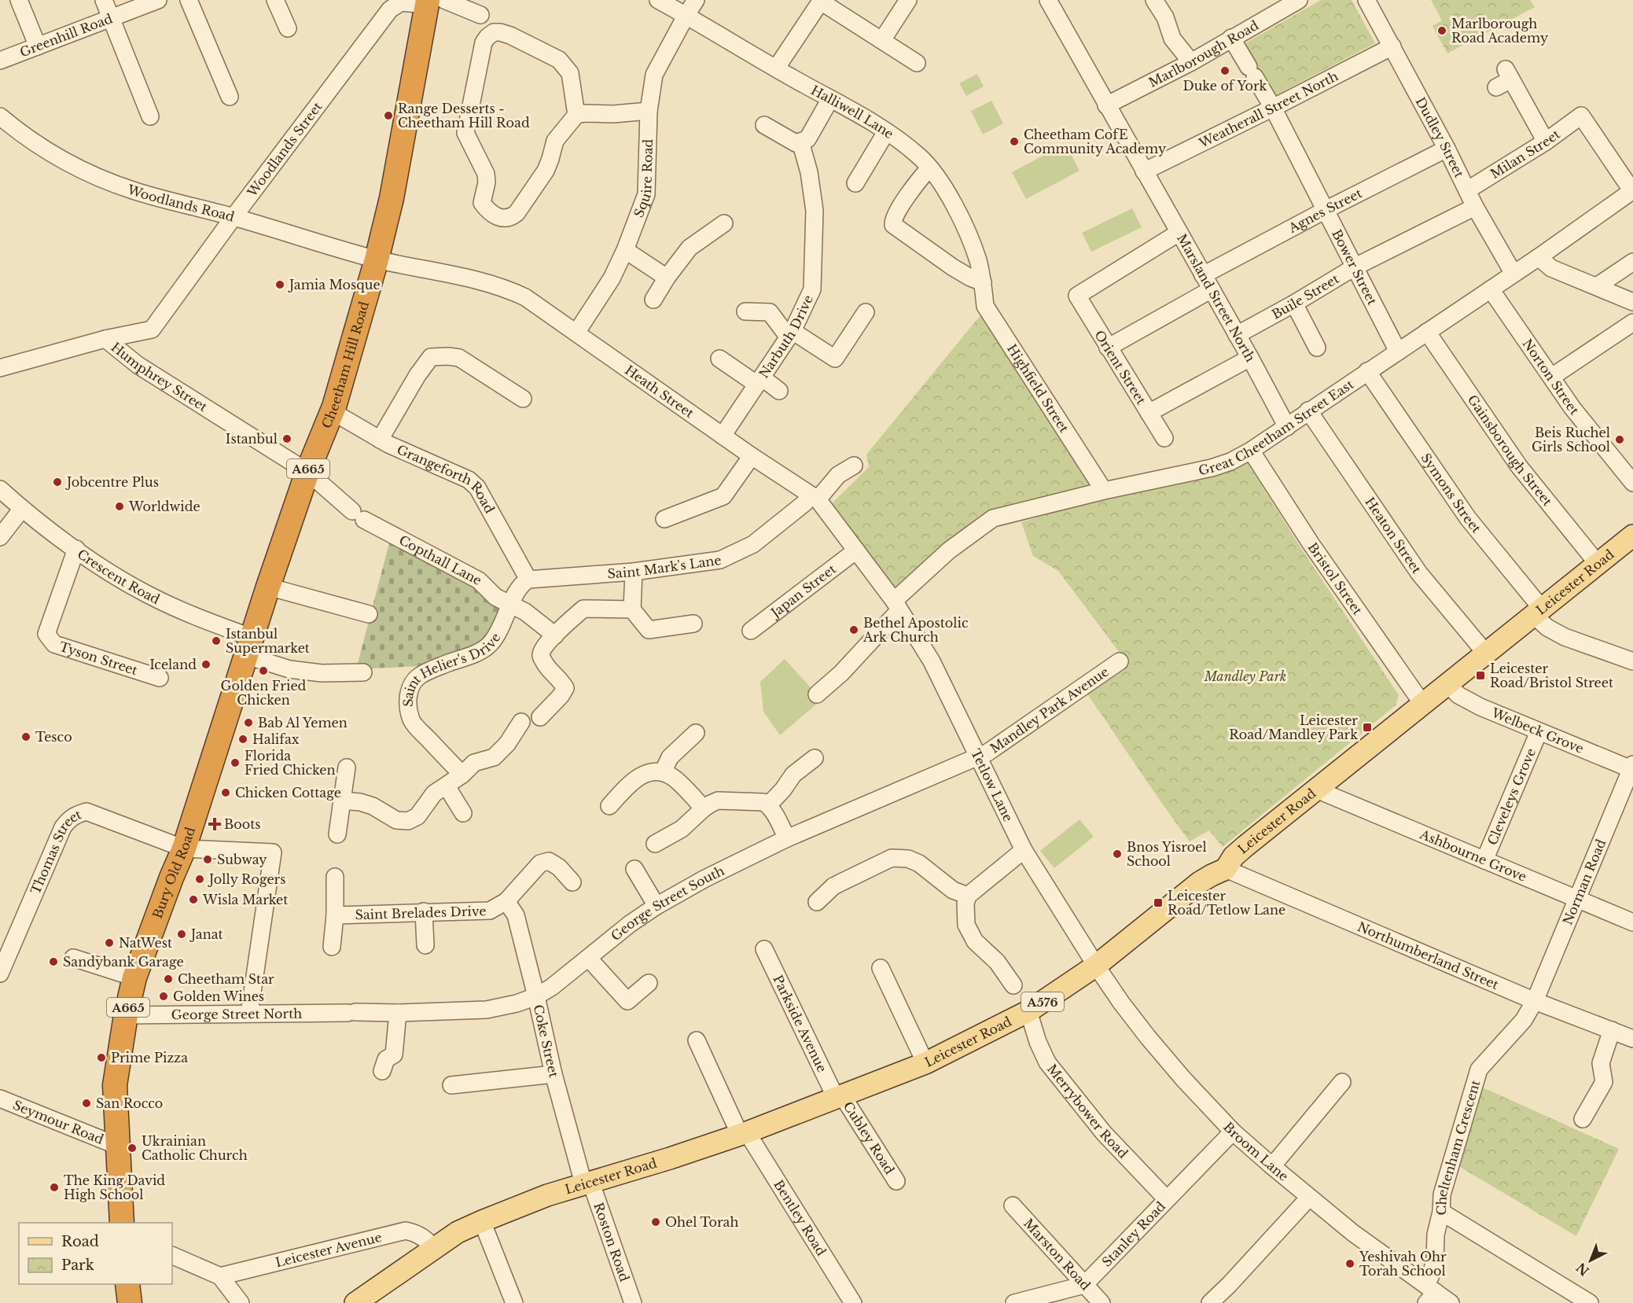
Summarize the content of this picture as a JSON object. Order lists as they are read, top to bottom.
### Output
{
  "streets": {
    "highway": ["Cheetham Hill Road", "A665", "Bury Old Road"],
    "main road": ["Leicester Road", "A576"],
    "street": [
      "Greenhill Road",
      "Marlborough Road",
      "Weatherall Street North",
      "Halliwell Lane",
      "Dudley Street",
      "Woodlands Street",
      "Milan Street",
      "Squire Road",
      "Woodlands Road",
      "Agnes Street",
      "Bower Street",
      "Buile Street",
      "Marsland Street North",
      "Narbuth Drive",
      "Orient Street",
      "Norton Street",
      "Humphrey Street",
      "Highfield Street",
      "Heath Street",
      "Great Cheetham Street East",
      "Gainsborough Street",
      "Grangeforth Road",
      "Symons Street",
      "Heaton Street",
      "Copthall Lane",
      "Saint Mark's Lane",
      "Crescent Road",
      "Bristol Street",
      "Japan Street",
      "Tyson Street",
      "Saint Helier's Drive",
      "Mandley Park Avenue",
      "Welbeck Grove",
      "Tetlow Lane",
      "Cleveleys Grove",
      "Thomas Street",
      "Ashbourne Grove",
      "Norman Road",
      "George Street South",
      "Saint Brelades Drive",
      "Northumberland Street",
      "George Street North",
      "Parkside Avenue",
      "Coke Street",
      "Merrybower Road",
      "Seymour Road",
      "Cubley Road",
      "Cheltenham Crescent",
      "Broom Lane",
      "Bentley Road",
      "Stanley Road",
      "Roston Road",
      "Leicester Avenue",
      "Marston Road"
    ]
  },
  "crossings": [
    ["Marlborough Road", "Bower Street"],
    ["Marlborough Road", "Marsland Street North"],
    ["Weatherall Street North", "Dudley Street"],
    ["Weatherall Street North", "Bower Street"],
    ["Weatherall Street North", "Marsland Street North"],
    ["Halliwell Lane", "Squire Road"],
    ["Halliwell Lane", "Highfield Street"],
    ["Dudley Street", "Milan Street"],
    ["Dudley Street", "Agnes Street"],
    ["Dudley Street", "Buile Street"],
    ["Dudley Street", "Great Cheetham Street East"],
    ["Woodlands Street", "Woodlands Road"],
    ["Woodlands Street", "Cheetham Hill Road"],
    ["Woodlands Street", "Humphrey Street"],
    ["Milan Street", "Great Cheetham Street East"],
    ["Squire Road", "Heath Street"],
    ["Woodlands Road", "Cheetham Hill Road"],
    ["Woodlands Road", "Heath Street"],
    ["Agnes Street", "Bower Street"],
    ["Agnes Street", "Marsland Street North"],
    ["Bower Street", "Buile Street"],
    ["Bower Street", "Great Cheetham Street East"],
    ["Buile Street", "Marsland Street North"],
    ["Marsland Street North", "Orient Street"],
    ["Marsland Street North", "Great Cheetham Street East"],
    ["Narbuth Drive", "Heath Street"],
    ["Cheetham Hill Road", "Humphrey Street"],
    ["Cheetham Hill Road", "Heath Street"],
    ["Cheetham Hill Road", "Grangeforth Road"],
    ["Cheetham Hill Road", "Copthall Lane"],
    ["Cheetham Hill Road", "Crescent Road"],
    ["Cheetham Hill Road", "Bury Old Road"],
    ["Norton Street", "Great Cheetham Street East"],
    ["Humphrey Street", "Copthall Lane"],
    ["Highfield Street", "Great Cheetham Street East"],
    ["Heath Street", "Great Cheetham Street East"],
    ["Heath Street", "Saint Mark's Lane"],
    ["Heath Street", "Japan Street"],
    ["Heath Street", "Tetlow Lane"],
    ["Great Cheetham Street East", "Gainsborough Street"],
    ["Great Cheetham Street East", "Symons Street"],
    ["Great Cheetham Street East", "Heaton Street"],
    ["Great Cheetham Street East", "Bristol Street"],
    ["Great Cheetham Street East", "Tetlow Lane"],
    ["Gainsborough Street", "Leicester Road"],
    ["Grangeforth Road", "Saint Mark's Lane"],
    ["Symons Street", "Leicester Road"],
    ["Heaton Street", "Leicester Road"],
    ["Copthall Lane", "Saint Helier's Drive"],
    ["Crescent Road", "Tyson Street"],
    ["Crescent Road", "Bury Old Road"],
    ["Bristol Street", "Leicester Road"],
    ["Leicester Road", "Welbeck Grove"],
    ["Leicester Road", "Tetlow Lane"],
    ["Leicester Road", "Ashbourne Grove"],
    ["Leicester Road", "Northumberland Street"],
    ["Leicester Road", "Parkside Avenue"],
    ["Leicester Road", "Coke Street"],
    ["Leicester Road", "Merrybower Road"],
    ["Leicester Road", "Cubley Road"],
    ["Leicester Road", "Broom Lane"],
    ["Leicester Road", "Bentley Road"],
    ["Leicester Road", "Roston Road"],
    ["Leicester Road", "Leicester Avenue"],
    ["Mandley Park Avenue", "Tetlow Lane"],
    ["Mandley Park Avenue", "George Street South"],
    ["Welbeck Grove", "Cleveleys Grove"],
    ["Welbeck Grove", "Norman Road"],
    ["Tetlow Lane", "George Street South"],
    ["Tetlow Lane", "Broom Lane"],
    ["Cleveleys Grove", "Ashbourne Grove"],
    ["Thomas Street", "Bury Old Road"],
    ["Thomas Street", "George Street North"],
    ["Ashbourne Grove", "Norman Road"],
    ["Bury Old Road", "George Street North"],
    ["Bury Old Road", "Seymour Road"],
    ["Norman Road", "Northumberland Street"],
    ["Norman Road", "Cheltenham Crescent"],
    ["George Street South", "George Street North"],
    ["George Street South", "Coke Street"],
    ["Saint Brelades Drive", "Coke Street"],
    ["Northumberland Street", "Cheltenham Crescent"],
    ["Parkside Avenue", "Cubley Road"],
    ["Coke Street", "Roston Road"],
    ["Merrybower Road", "Stanley Road"],
    ["Cheltenham Crescent", "Broom Lane"],
    ["Broom Lane", "Stanley Road"],
    ["Stanley Road", "Marston Road"]
  ],
  "parks": ["Mandley Park"],
  "places": {
    "other": [
      "Marlborough Road Academy",
      "Duke of York",
      "Range Desserts - Cheetham Hill Road",
      "Cheetham CofE Community Academy",
      "Jamia Mosque",
      "Istanbul",
      "Beis Ruchel Girls School",
      "Jobcentre Plus",
      "Worldwide",
      "Bethel Apostolic Ark Church",
      "Istanbul Supermarket",
      "Iceland",
      "Golden Fried Chicken",
      "Bab Al Yemen",
      "Tesco",
      "Halifax",
      "Florida Fried Chicken",
      "Chicken Cottage",
      "Bnos Yisroel School",
      "Subway",
      "Jolly Rogers",
      "Wisla Market",
      "Janat",
      "NatWest",
      "Sandybank Garage",
      "Cheetham Star",
      "Golden Wines",
      "Prime Pizza",
      "San Rocco",
      "Ukrainian Catholic Church",
      "The King David High School",
      "Ohel Torah",
      "Yeshivah Ohr Torah School"
    ],
    "transit": ["Leicester Road/Bristol Street", "Leicester Road/Mandley Park", "Leicester Road/Tetlow Lane"],
    "health": ["Boots"]
  },
  "legend": ["Road", "Park"],
  "north": "bottom left"
}
